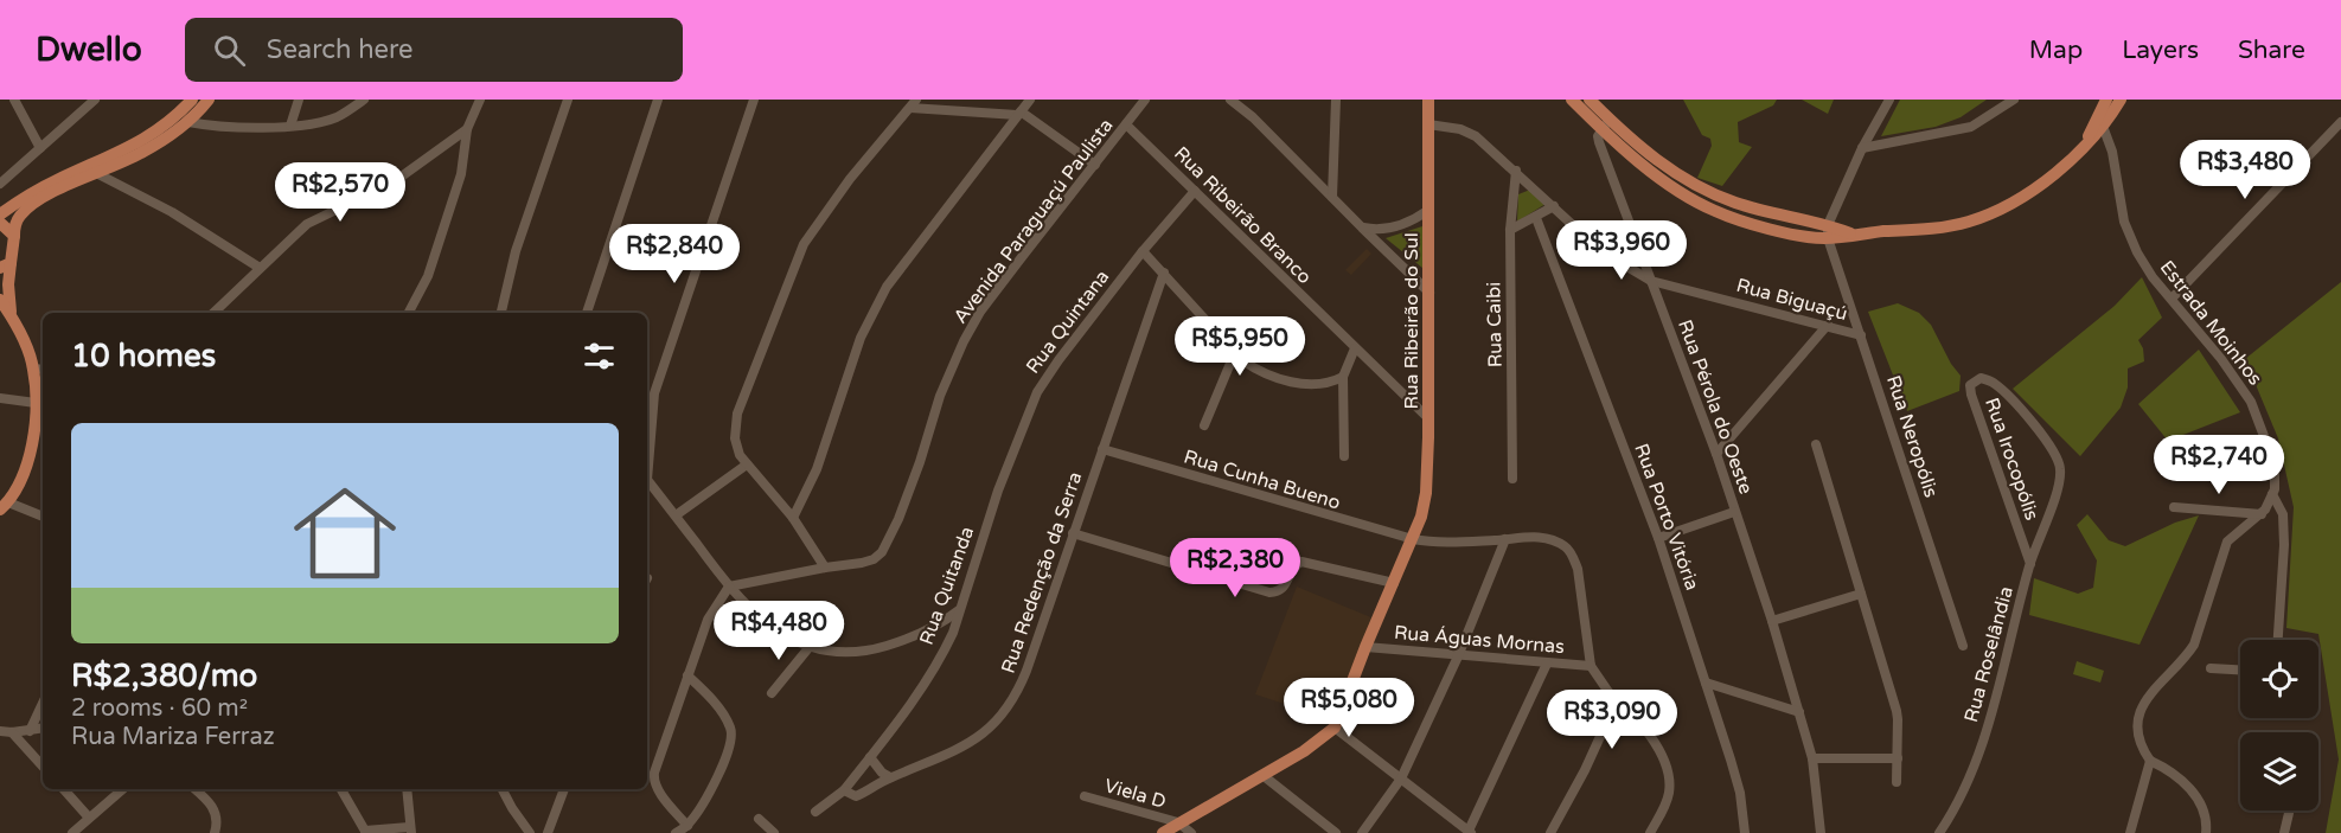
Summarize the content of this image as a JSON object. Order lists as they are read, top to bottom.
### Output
{
  "streets": {
    "main road": ["Rua Ribeirão do Sul"],
    "street": [
      "Rua Ribeirão Branco",
      "Avenida Paraguaçú Paulista",
      "Rua Biguaçú",
      "Rua Quintana",
      "Estrada Moinhos",
      "Rua Caibi",
      "Rua Pérola do Oeste",
      "Rua Neropólis",
      "Rua Irocopólis",
      "Rua Cunha Bueno",
      "Rua Porto Vitória",
      "Rua Redenção da Serra",
      "Rua Quitanda",
      "Rua Águas Mornas",
      "Rua Roselândia",
      "Viela D"
    ]
  },
  "crossings": [
    ["Rua Ribeirão Branco", "Avenida Paraguaçú Paulista"],
    ["Rua Ribeirão Branco", "Rua Quintana"],
    ["Rua Ribeirão Branco", "Rua Ribeirão do Sul"],
    ["Rua Biguaçú", "Rua Ribeirão do Sul"],
    ["Rua Biguaçú", "Rua Caibi"],
    ["Rua Biguaçú", "Rua Pérola do Oeste"],
    ["Rua Biguaçú", "Rua Neropólis"],
    ["Rua Quintana", "Rua Quitanda"],
    ["Rua Ribeirão do Sul", "Rua Cunha Bueno"],
    ["Rua Ribeirão do Sul", "Rua Águas Mornas"],
    ["Rua Irocopólis", "Rua Roselândia"],
    ["Rua Cunha Bueno", "Rua Redenção da Serra"],
    ["Rua Cunha Bueno", "Rua Águas Mornas"],
    ["Rua Redenção da Serra", "Rua Quitanda"]
  ],
  "page": {
    "header": "Dwello",
    "search": "Search here",
    "nav": ["Map", "Layers", "Share"],
    "price": [
      "R$3,480",
      "R$2,570",
      "R$3,960",
      "R$2,840",
      "R$5,950",
      "R$2,740",
      "R$2,380",
      "R$4,480",
      "R$5,080",
      "R$3,090"
    ],
    "heading": "10 homes",
    "list": [
      {
        "name": "R$2,380/mo",
        "note": "2 rooms · 60 m² · Rua Mariza Ferraz"
      }
    ]
  }
}
